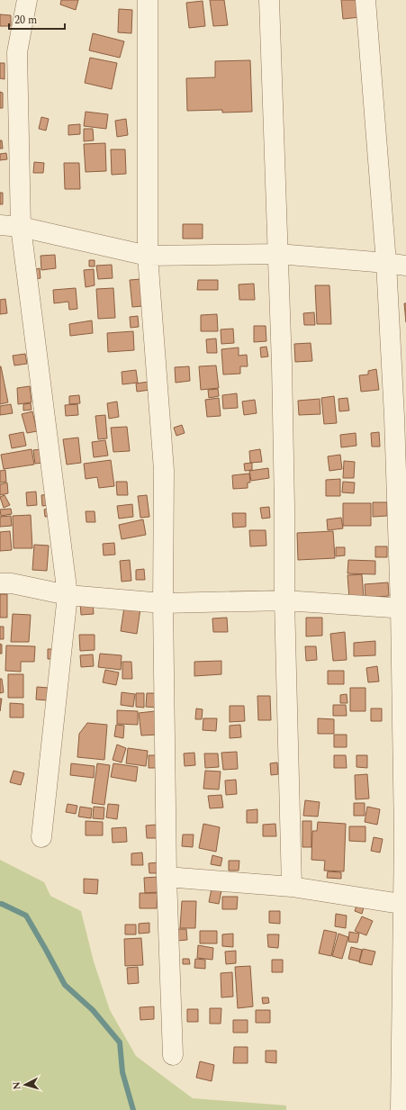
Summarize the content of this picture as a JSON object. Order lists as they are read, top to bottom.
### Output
{
  "scale_bar": "20 m",
  "north": "left"
}
